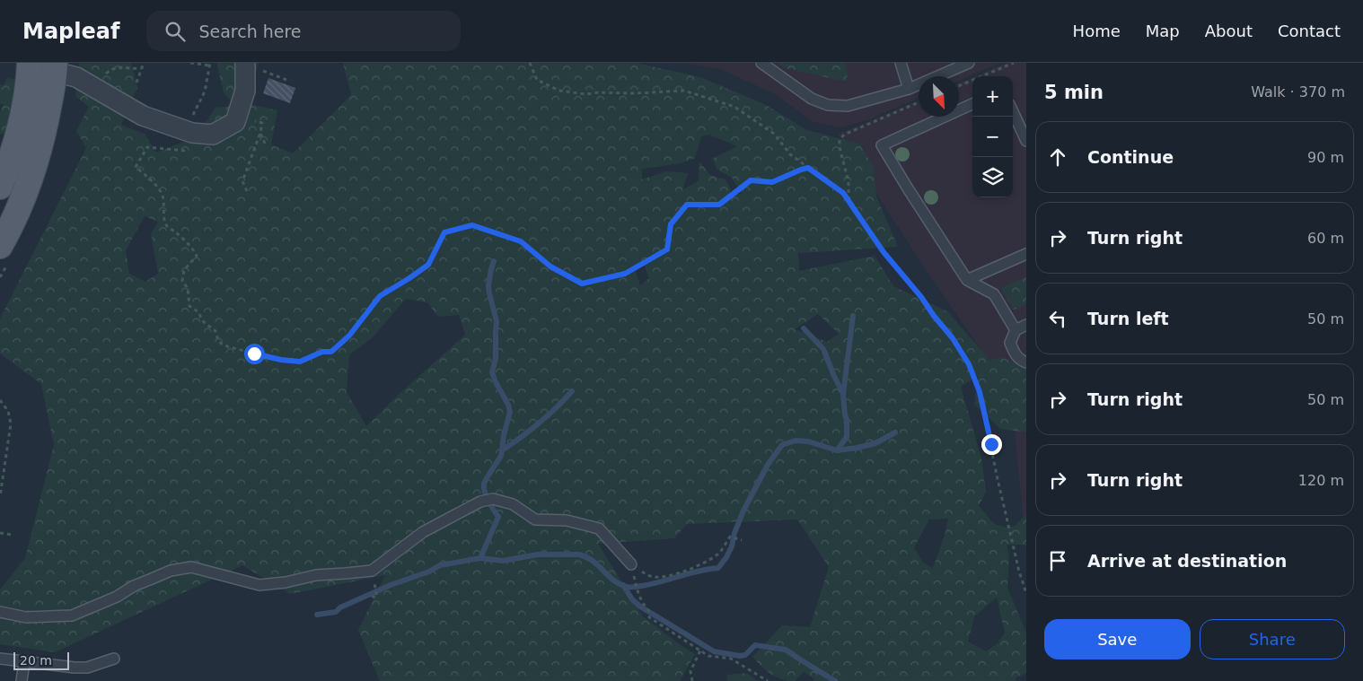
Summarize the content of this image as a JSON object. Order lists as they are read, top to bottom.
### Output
{
  "scale_bar": "20 m",
  "north": "bottom right",
  "page": {
    "header": "Mapleaf",
    "search": "Search here",
    "nav": [
      "Home",
      "Map",
      "About",
      "Contact"
    ],
    "heading": ["5 min", "Walk · 370 m"],
    "map_buttons": ["+", "−"],
    "list": [
      ["Continue", "90 m"],
      ["Turn right", "60 m"],
      ["Turn left", "50 m"],
      ["Turn right", "50 m"],
      ["Turn right", "120 m"],
      "Arrive at destination"
    ],
    "buttons": ["Save", "Share"],
    "scale": "20 m"
  }
}
